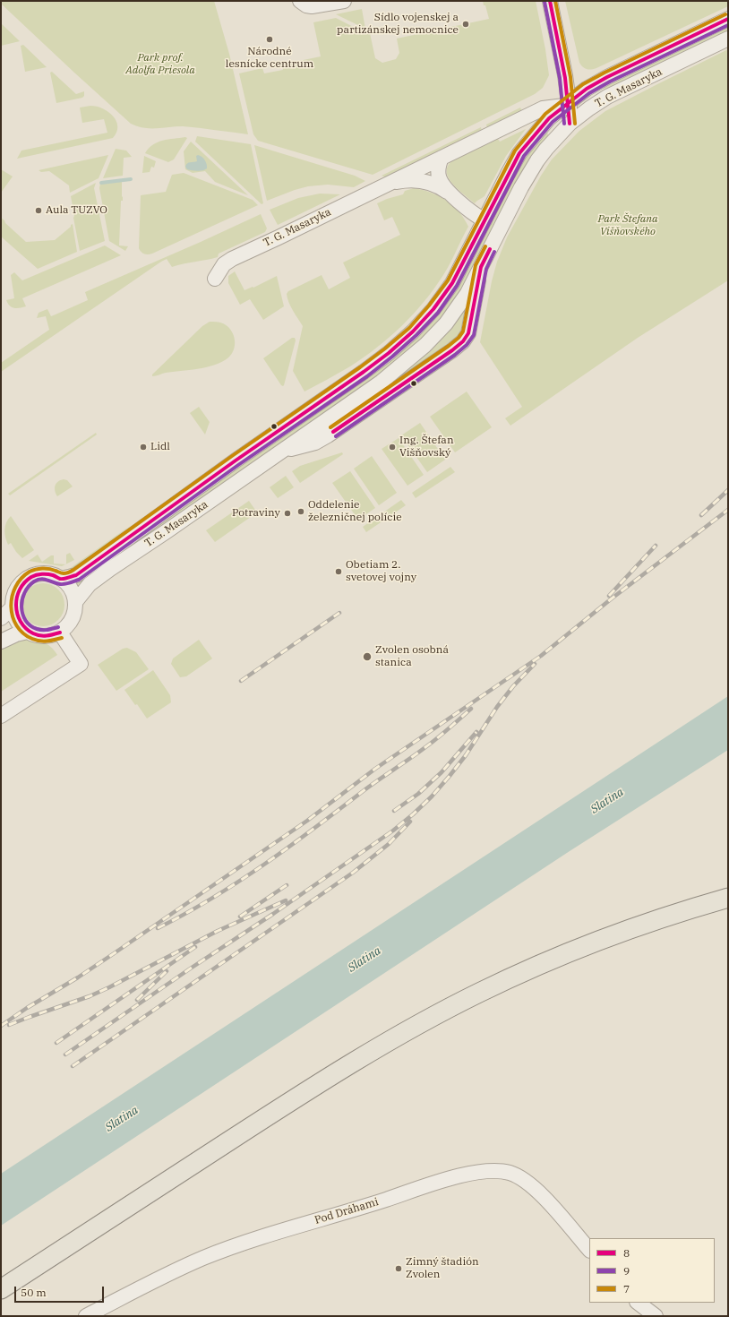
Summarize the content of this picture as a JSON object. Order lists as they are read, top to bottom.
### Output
{
  "streets": {
    "street": ["T. G. Masaryka", "Pod Dráhami"]
  },
  "water": ["Slatina"],
  "parks": ["Park prof. Adolfa Priesola", "Park Štefana Višňovského"],
  "places": [
    "Sídlo vojenskej a partizánskej nemocnice",
    "Národné lesnícke centrum",
    "Aula TUZVO",
    "Lidl",
    "Ing. Štefan Višňovský",
    "Oddelenie železničnej polície",
    "Potraviny",
    "Obetiam 2. svetovej vojny",
    "Zvolen osobná stanica",
    "Zimný štadión Zvolen"
  ],
  "lines": ["transit line 8", "transit line 7", "transit line 9"],
  "legend": ["8", "9", "7"],
  "scale_bar": "50 m"
}
